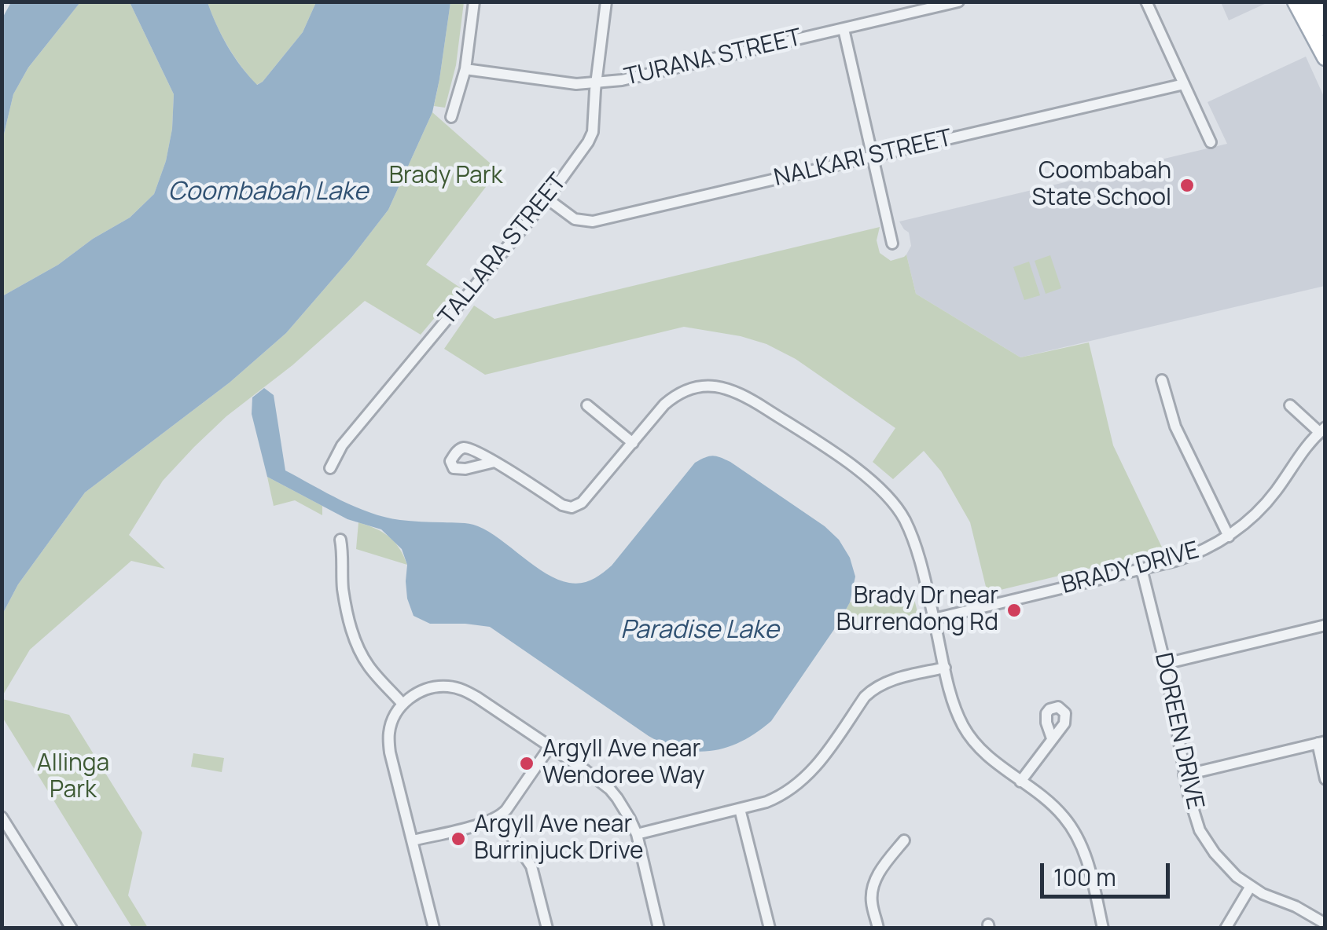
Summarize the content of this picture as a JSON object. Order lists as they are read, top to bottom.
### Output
{
  "streets": {
    "street": [
      "TURANA STREET",
      "NALKARI STREET",
      "TALLARA STREET",
      "BRADY DRIVE",
      "DOREEN DRIVE"
    ]
  },
  "crossings": [
    ["TURANA STREET", "TALLARA STREET"],
    ["NALKARI STREET", "TALLARA STREET"],
    ["BRADY DRIVE", "DOREEN DRIVE"]
  ],
  "water": ["Coombabah Lake", "Paradise Lake"],
  "parks": ["Brady Park", "Allinga Park"],
  "places": [
    "Coombabah State School",
    "Brady Dr near Burrendong Rd",
    "Argyll Ave near Wendoree Way",
    "Argyll Ave near Burrinjuck Drive"
  ],
  "scale_bar": "100 m"
}
